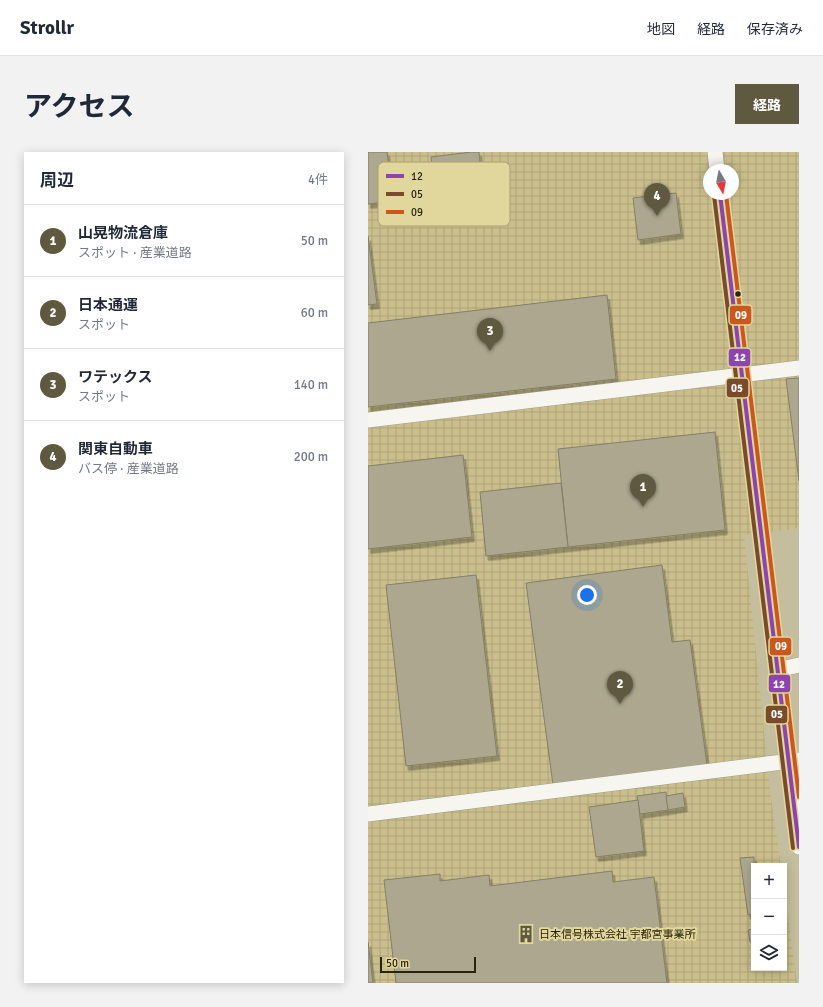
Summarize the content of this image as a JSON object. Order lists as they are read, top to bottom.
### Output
{
  "places": {
    "building": ["日本信号株式会社 宇都宮事業所"]
  },
  "lines": ["transit line 12", "transit line 05", "transit line 09"],
  "legend": ["12", "05", "09"],
  "scale_bar": "50 m",
  "north": "bottom",
  "page": {
    "header": "Strollr",
    "nav": ["地図", "経路", "保存済み"],
    "title": "アクセス",
    "buttons": "経路",
    "heading": ["周辺", "4件"],
    "pins": [
      "4",
      "3",
      "1",
      "2"
    ],
    "list": [
      {
        "mark": "1",
        "name": "山晃物流倉庫",
        "note": "スポット · 産業道路",
        "value": "50 m"
      },
      {
        "mark": "2",
        "name": "日本通運",
        "note": "スポット",
        "value": "60 m"
      },
      {
        "mark": "3",
        "name": "ワテックス",
        "note": "スポット",
        "value": "140 m"
      },
      {
        "mark": "4",
        "name": "関東自動車",
        "note": "バス停 · 産業道路",
        "value": "200 m"
      }
    ],
    "map_buttons": ["+", "−"],
    "scale": "50 m"
  }
}
